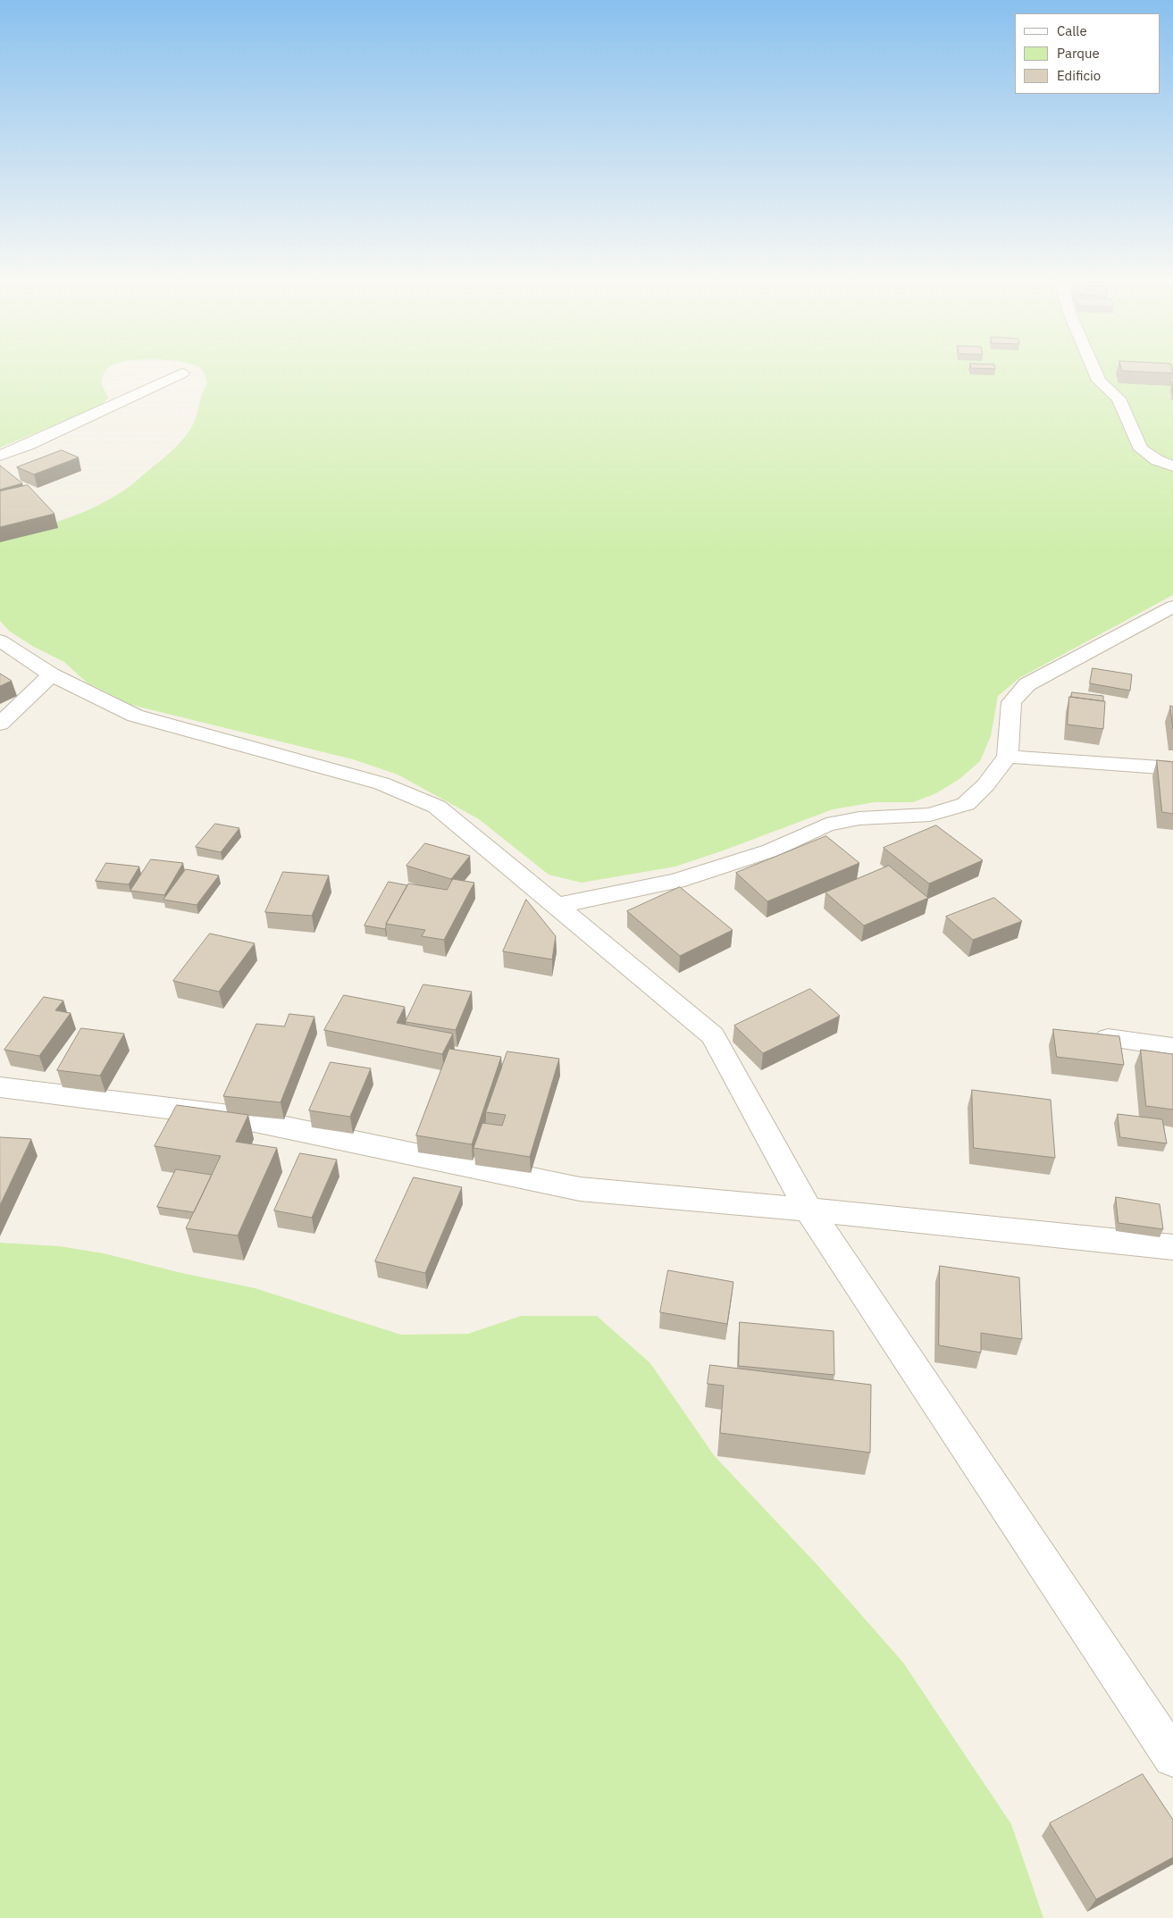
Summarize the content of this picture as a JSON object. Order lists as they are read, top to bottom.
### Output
{
  "legend": ["Calle", "Parque", "Edificio"]
}
